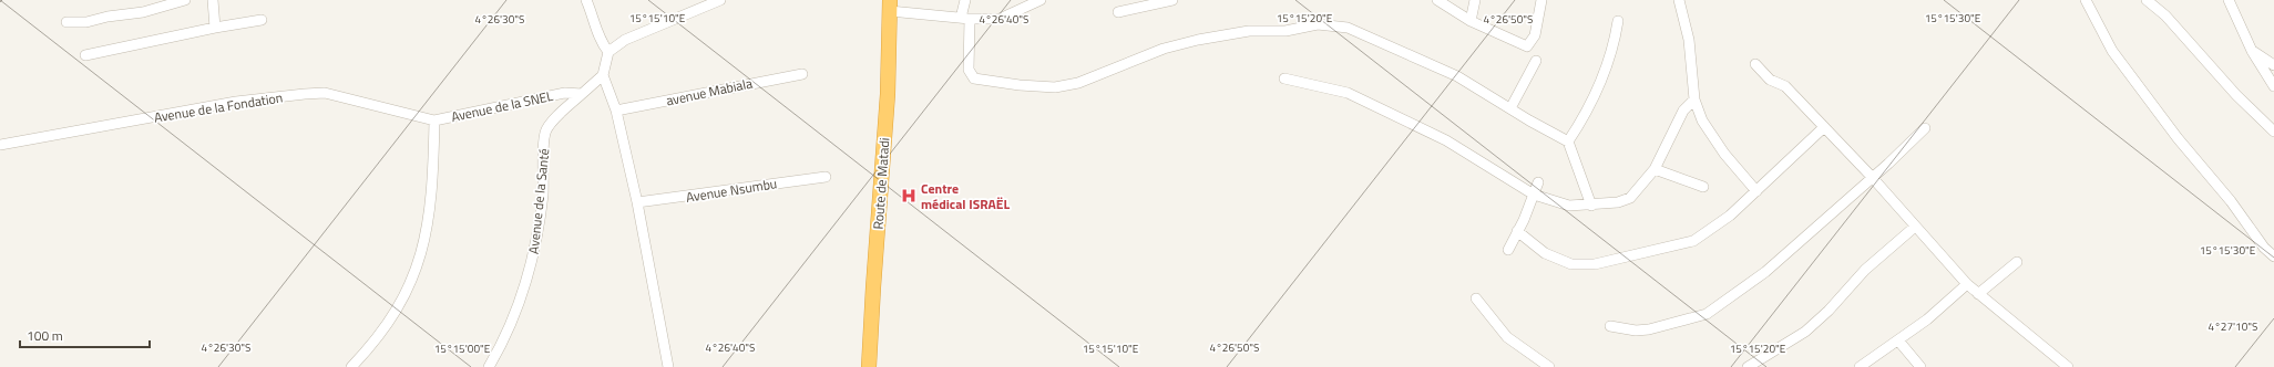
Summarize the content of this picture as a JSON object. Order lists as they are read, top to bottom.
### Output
{
  "streets": {
    "highway": ["Route de Matadi"],
    "street": [
      "avenue Mabiala",
      "Avenue de la SNEL",
      "Avenue de la Fondation",
      "Avenue Nsumbu",
      "Avenue de la Santé"
    ]
  },
  "crossings": [
    ["Avenue de la SNEL", "Avenue de la Fondation"],
    ["Avenue de la SNEL", "Avenue de la Santé"]
  ],
  "places": {
    "hospital": ["Centre médical ISRAËL"]
  },
  "scale_bar": "100 m",
  "coordinates": [
    "15°15'20\"E",
    "15°15'30\"E",
    "15°15'10\"E",
    "4°26'50\"S",
    "4°26'30\"S",
    "4°26'40\"S",
    "4°27'10\"S",
    "15°15'00\"E"
  ]
}
